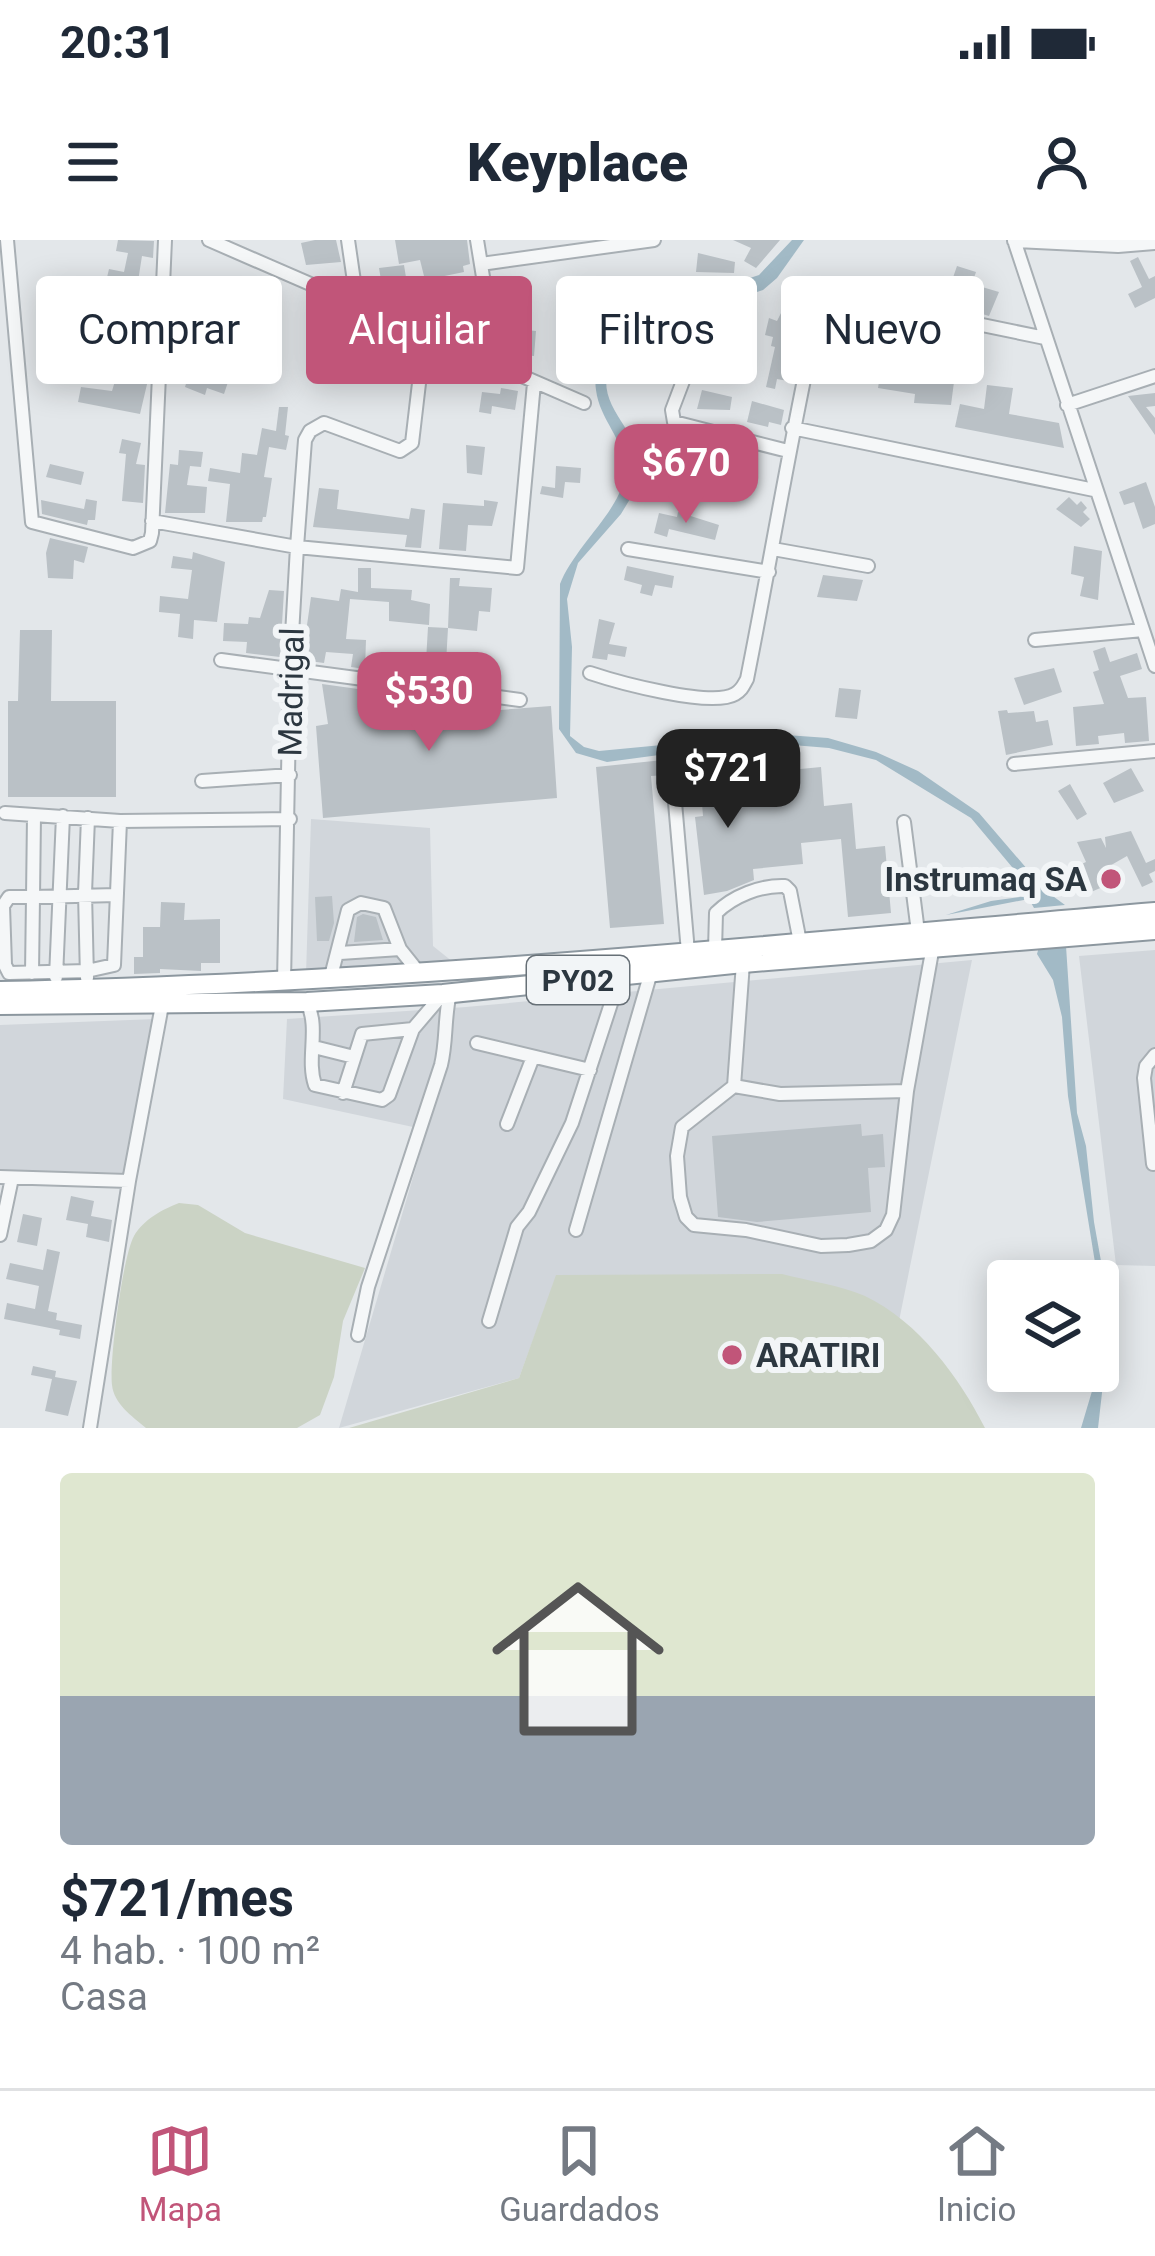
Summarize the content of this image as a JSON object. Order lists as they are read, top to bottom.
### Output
{
  "streets": {
    "highway": ["PY02"],
    "street": ["Madrigal"]
  },
  "crossings": [
    ["Madrigal", "PY02"]
  ],
  "places": ["Instrumaq SA", "ARATIRI"],
  "page": {
    "status": "20:31",
    "header": "Keyplace",
    "chip": [
      "Comprar",
      "Alquilar",
      "Filtros",
      "Nuevo"
    ],
    "price": ["$670", "$530", "$721"],
    "list": [
      {
        "name": "$721/mes",
        "note": "4 hab. · 100 m² · Casa"
      }
    ],
    "tabs": ["Mapa", "Guardados", "Inicio"]
  }
}
